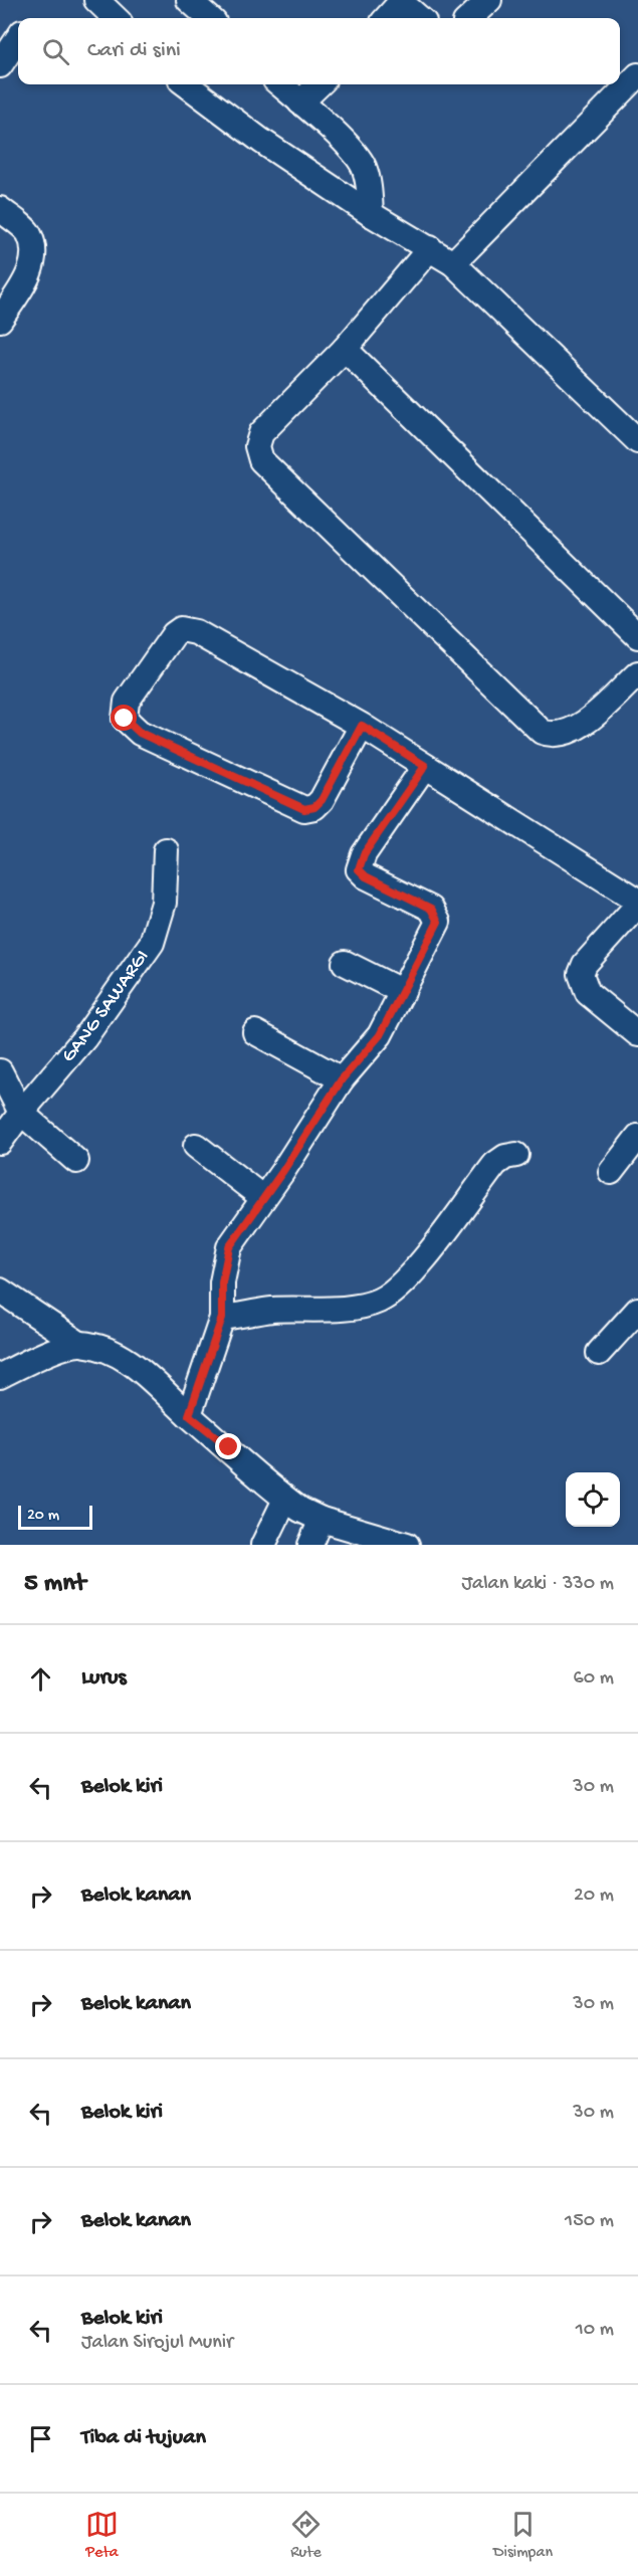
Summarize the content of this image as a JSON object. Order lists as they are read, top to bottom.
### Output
{
  "streets": {
    "street": ["GANG SAWARGI"]
  },
  "scale_bar": "20 m",
  "page": {
    "search": "Cari di sini",
    "scale": "20 m",
    "heading": ["5 mnt", "Jalan kaki · 330 m"],
    "list": [
      ["Lurus", "60 m"],
      ["Belok kiri", "30 m"],
      ["Belok kanan", "20 m"],
      ["Belok kanan", "30 m"],
      ["Belok kiri", "30 m"],
      ["Belok kanan", "150 m"],
      ["Belok kiri", "Jalan Sirojul Munir", "10 m"],
      "Tiba di tujuan"
    ],
    "nav": ["Peta", "Rute", "Disimpan"]
  }
}
